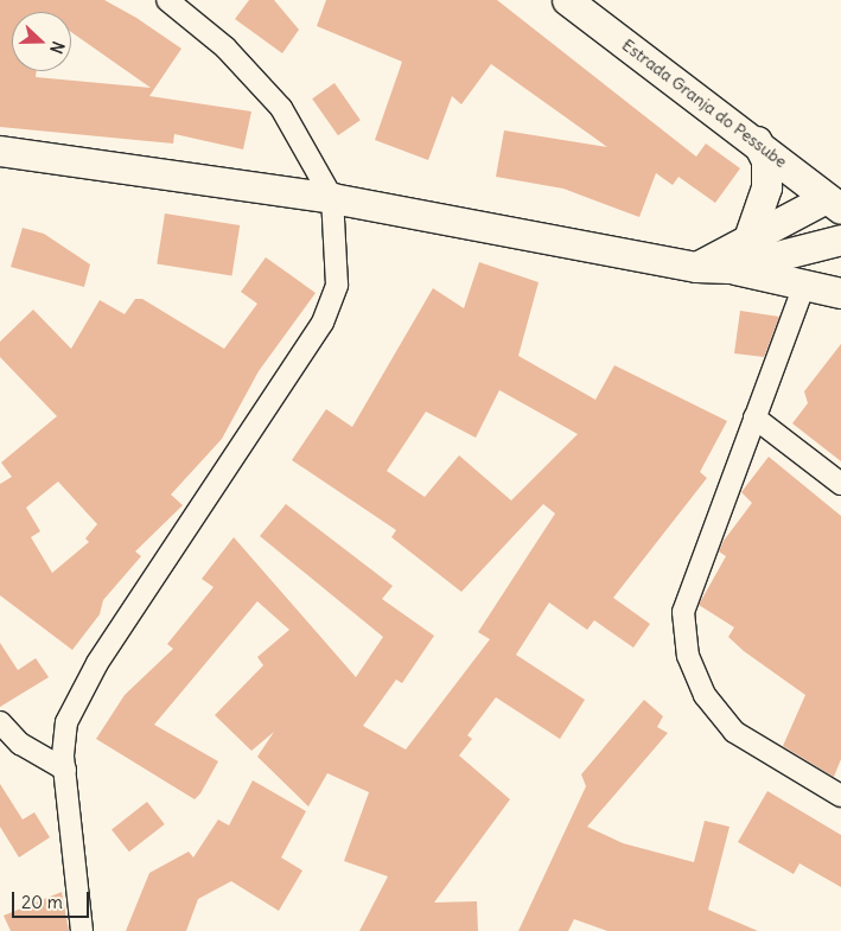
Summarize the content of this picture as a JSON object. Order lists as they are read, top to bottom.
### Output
{
  "streets": {
    "street": ["Estrada Granja do Pessube"]
  },
  "scale_bar": "20 m",
  "north": "right"
}
